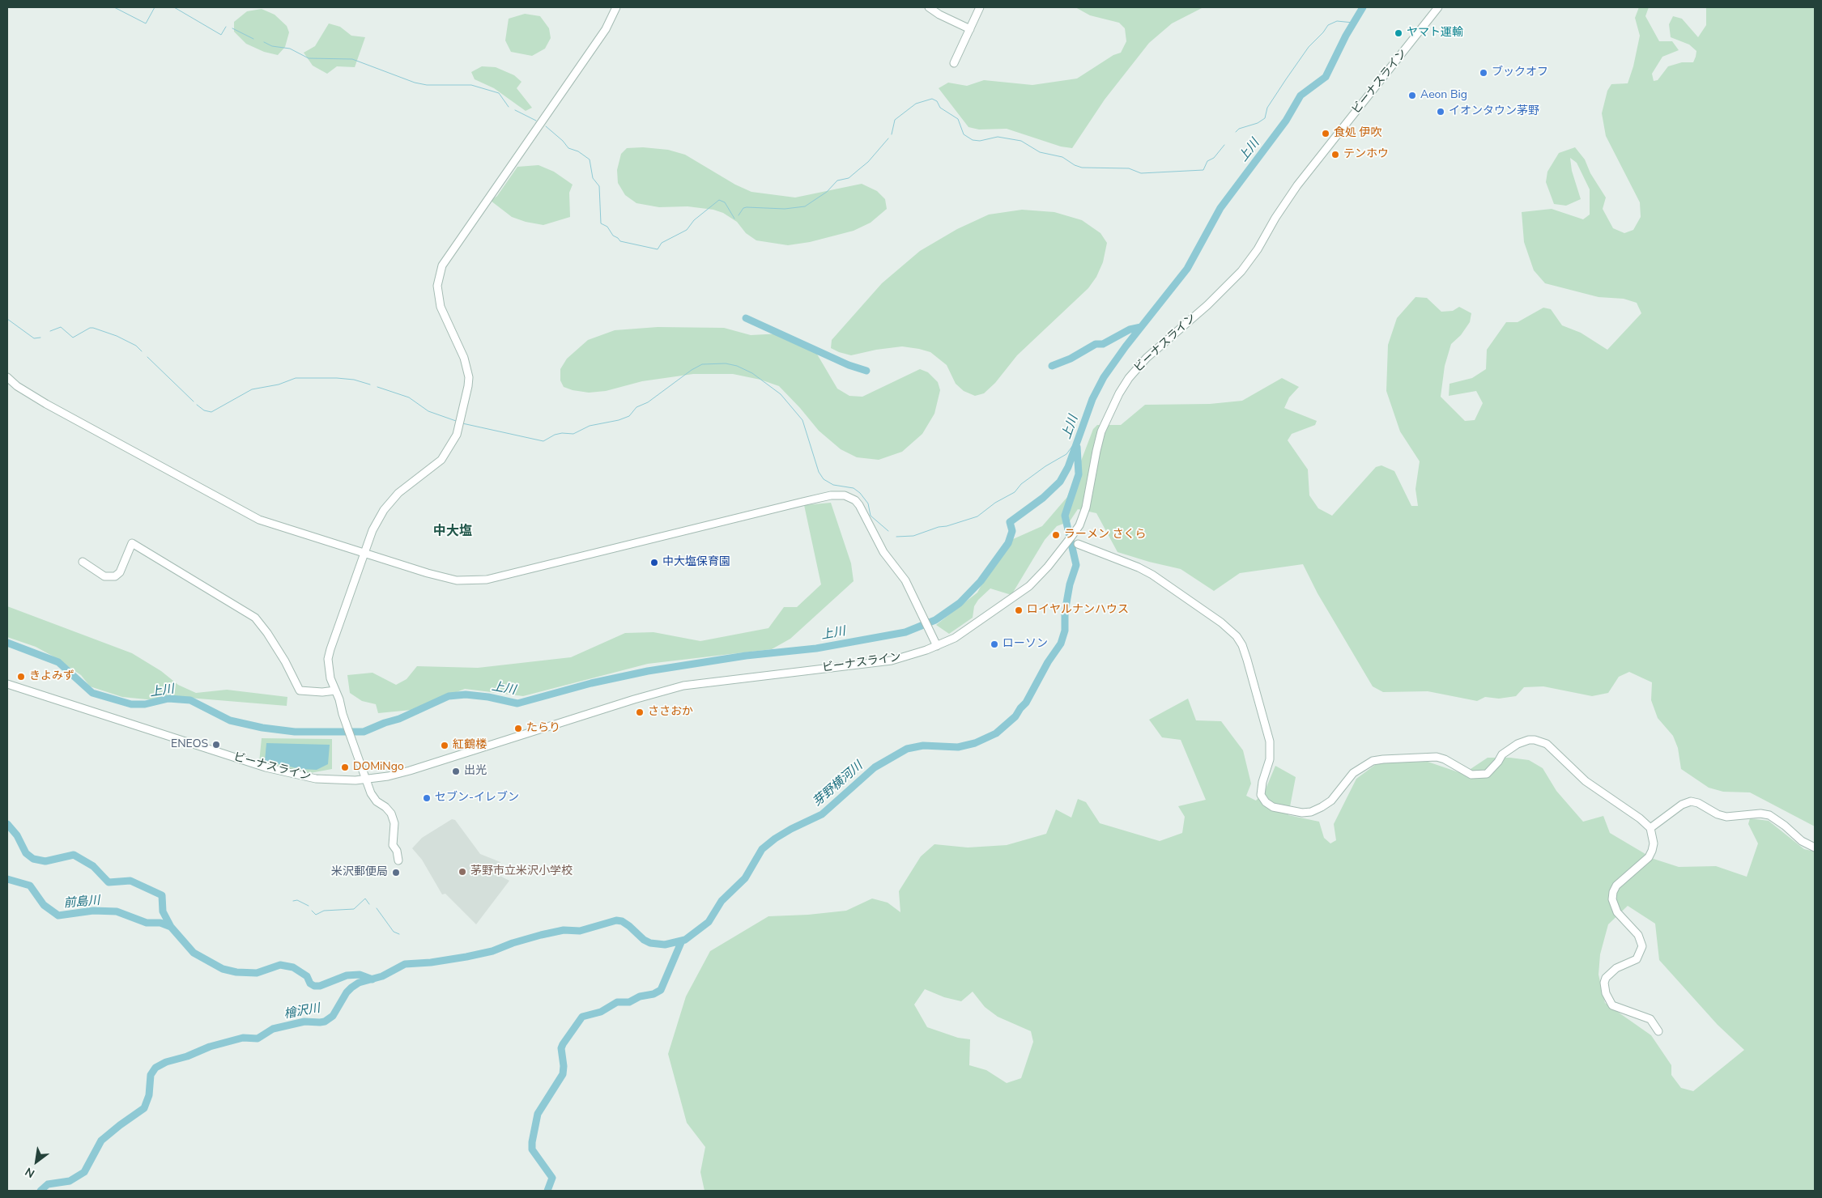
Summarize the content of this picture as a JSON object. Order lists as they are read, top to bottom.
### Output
{
  "streets": {
    "street": ["ビーナスライン"]
  },
  "districts": ["中大塩"],
  "water": [
    "上川",
    "芽野横河川",
    "前島川",
    "檜沢川"
  ],
  "places": [
    "ヤマト運輸",
    "ブックオフ",
    "Aeon Big",
    "イオンタウン茅野",
    "食処 伊吹",
    "テンホウ",
    "ラーメン さくら",
    "中大塩保育園",
    "ロイヤルナンハウス",
    "ローソン",
    "きよみず",
    "ささおか",
    "たらり",
    "ENEOS",
    "紅鶴楼",
    "DOMiNgo",
    "出光",
    "セブン-イレブン",
    "茅野市立米沢小学校",
    "米沢郵便局"
  ],
  "north": "bottom left"
}
